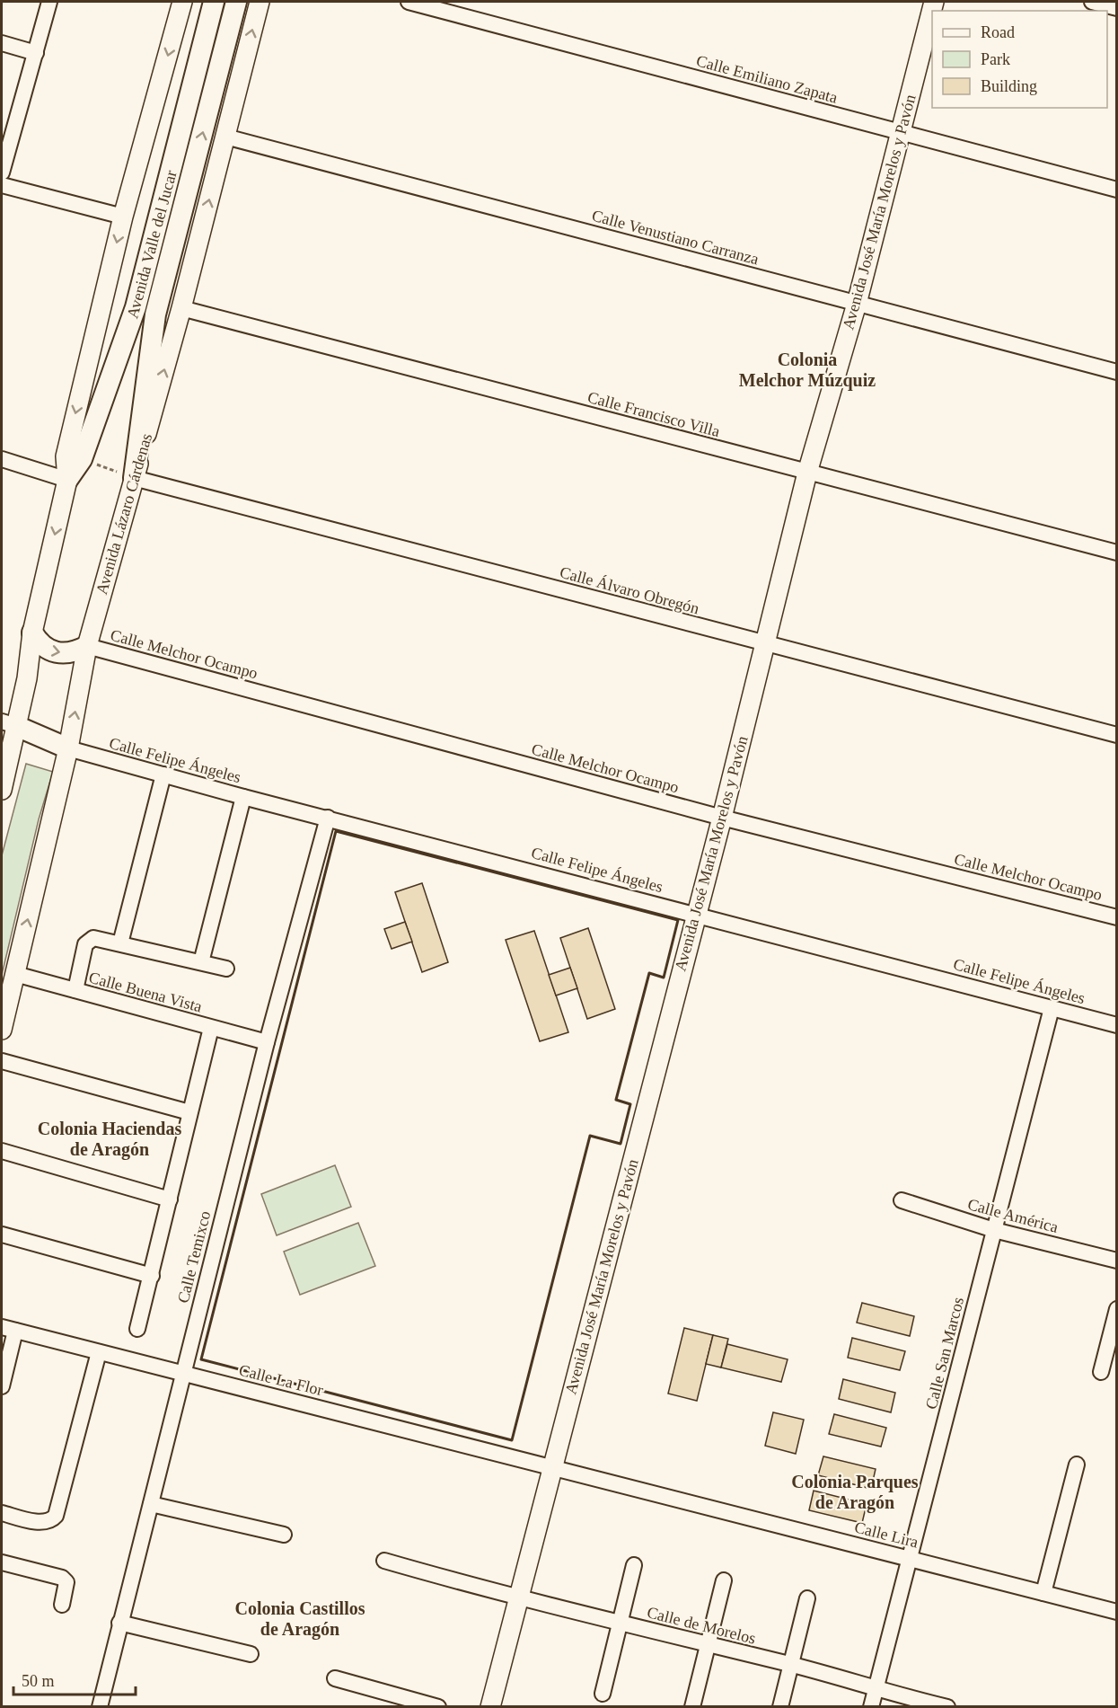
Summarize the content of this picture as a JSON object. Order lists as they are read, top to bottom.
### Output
{
  "streets": {
    "main road": ["Avenida Valle del Jucar"],
    "street": [
      "Calle Emiliano Zapata",
      "Avenida José María Morelos y Pavón",
      "Calle Venustiano Carranza",
      "Calle Francisco Villa",
      "Avenida Lázaro Cárdenas",
      "Calle Álvaro Obregón",
      "Calle Melchor Ocampo",
      "Calle Felipe Ángeles",
      "Calle Buena Vista",
      "Calle América",
      "Calle Temixco",
      "Calle San Marcos",
      "Calle La Flor",
      "Calle Lira",
      "Calle de Morelos"
    ]
  },
  "crossings": [
    ["Calle Emiliano Zapata", "Avenida José María Morelos y Pavón"],
    ["Avenida José María Morelos y Pavón", "Calle Venustiano Carranza"],
    ["Avenida José María Morelos y Pavón", "Calle Francisco Villa"],
    ["Avenida José María Morelos y Pavón", "Calle Álvaro Obregón"],
    ["Avenida José María Morelos y Pavón", "Calle Melchor Ocampo"],
    ["Avenida José María Morelos y Pavón", "Calle Felipe Ángeles"],
    ["Avenida José María Morelos y Pavón", "Calle La Flor"],
    ["Avenida José María Morelos y Pavón", "Calle Lira"],
    ["Avenida José María Morelos y Pavón", "Calle de Morelos"],
    ["Calle Venustiano Carranza", "Avenida Lázaro Cárdenas"],
    ["Avenida Valle del Jucar", "Avenida Lázaro Cárdenas"],
    ["Avenida Valle del Jucar", "Calle Álvaro Obregón"],
    ["Calle Francisco Villa", "Avenida Lázaro Cárdenas"],
    ["Avenida Lázaro Cárdenas", "Calle Álvaro Obregón"],
    ["Avenida Lázaro Cárdenas", "Calle Melchor Ocampo"],
    ["Avenida Lázaro Cárdenas", "Calle Felipe Ángeles"],
    ["Avenida Lázaro Cárdenas", "Calle Buena Vista"],
    ["Calle Felipe Ángeles", "Calle Temixco"],
    ["Calle Felipe Ángeles", "Calle San Marcos"],
    ["Calle Buena Vista", "Calle Temixco"],
    ["Calle América", "Calle San Marcos"],
    ["Calle Temixco", "Calle La Flor"],
    ["Calle San Marcos", "Calle Lira"],
    ["Calle San Marcos", "Calle de Morelos"],
    ["Calle La Flor", "Calle Lira"]
  ],
  "districts": [
    "Colonia Melchor Múzquiz",
    "Colonia Haciendas de Aragón",
    "Colonia Parques de Aragón",
    "Colonia Castillos de Aragón"
  ],
  "legend": ["Road", "Park", "Building"],
  "scale_bar": "50 m"
}
